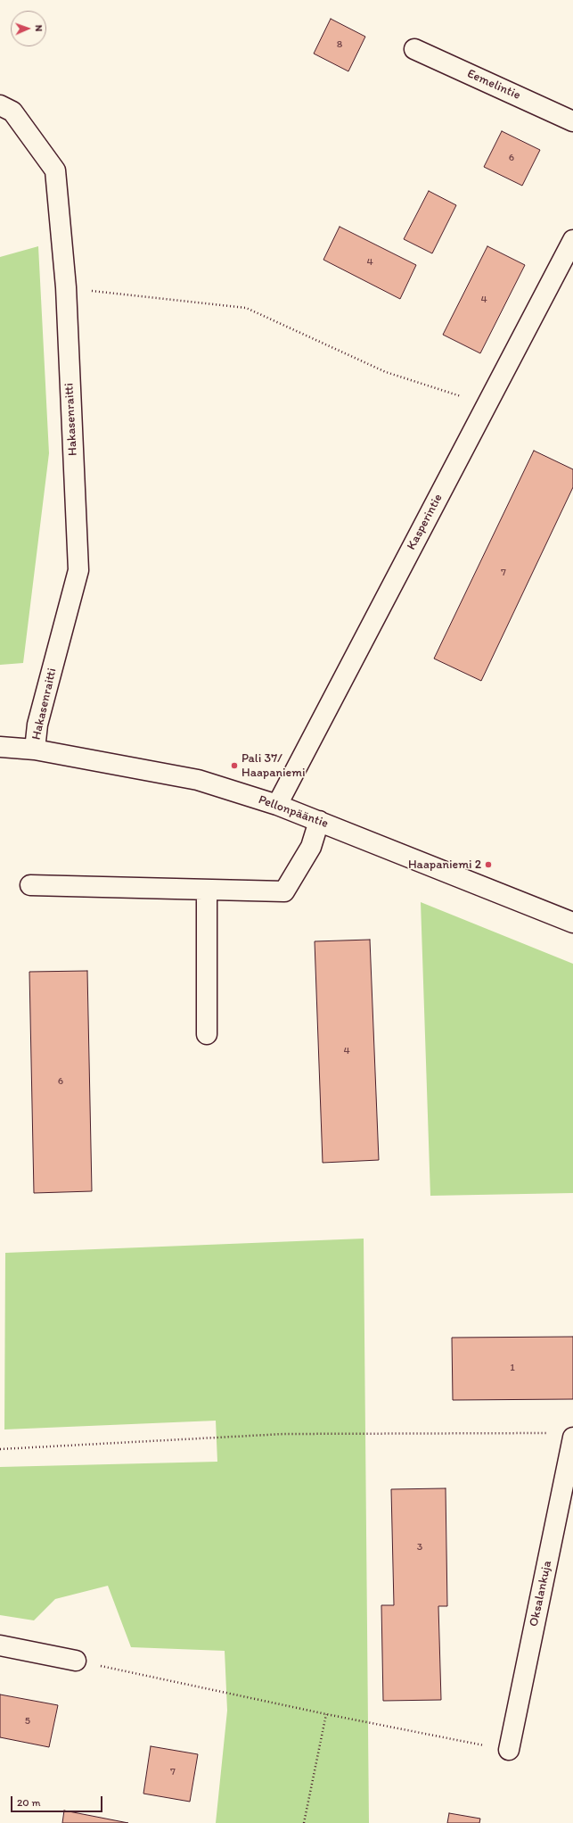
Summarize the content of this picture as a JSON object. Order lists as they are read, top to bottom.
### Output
{
  "streets": {
    "street": [
      "Eemelintie",
      "Hakasenraitti",
      "Kasperintie",
      "Pellonpääntie",
      "Oksalankuja"
    ]
  },
  "crossings": [
    ["Hakasenraitti", "Pellonpääntie"],
    ["Kasperintie", "Pellonpääntie"]
  ],
  "places": ["Pali 37/ Haapaniemi", "Haapaniemi 2"],
  "house_numbers": [
    "8",
    "6",
    "4",
    "4",
    "7",
    "4",
    "6",
    "1",
    "3",
    "5",
    "7"
  ],
  "scale_bar": "20 m",
  "north": "right"
}
